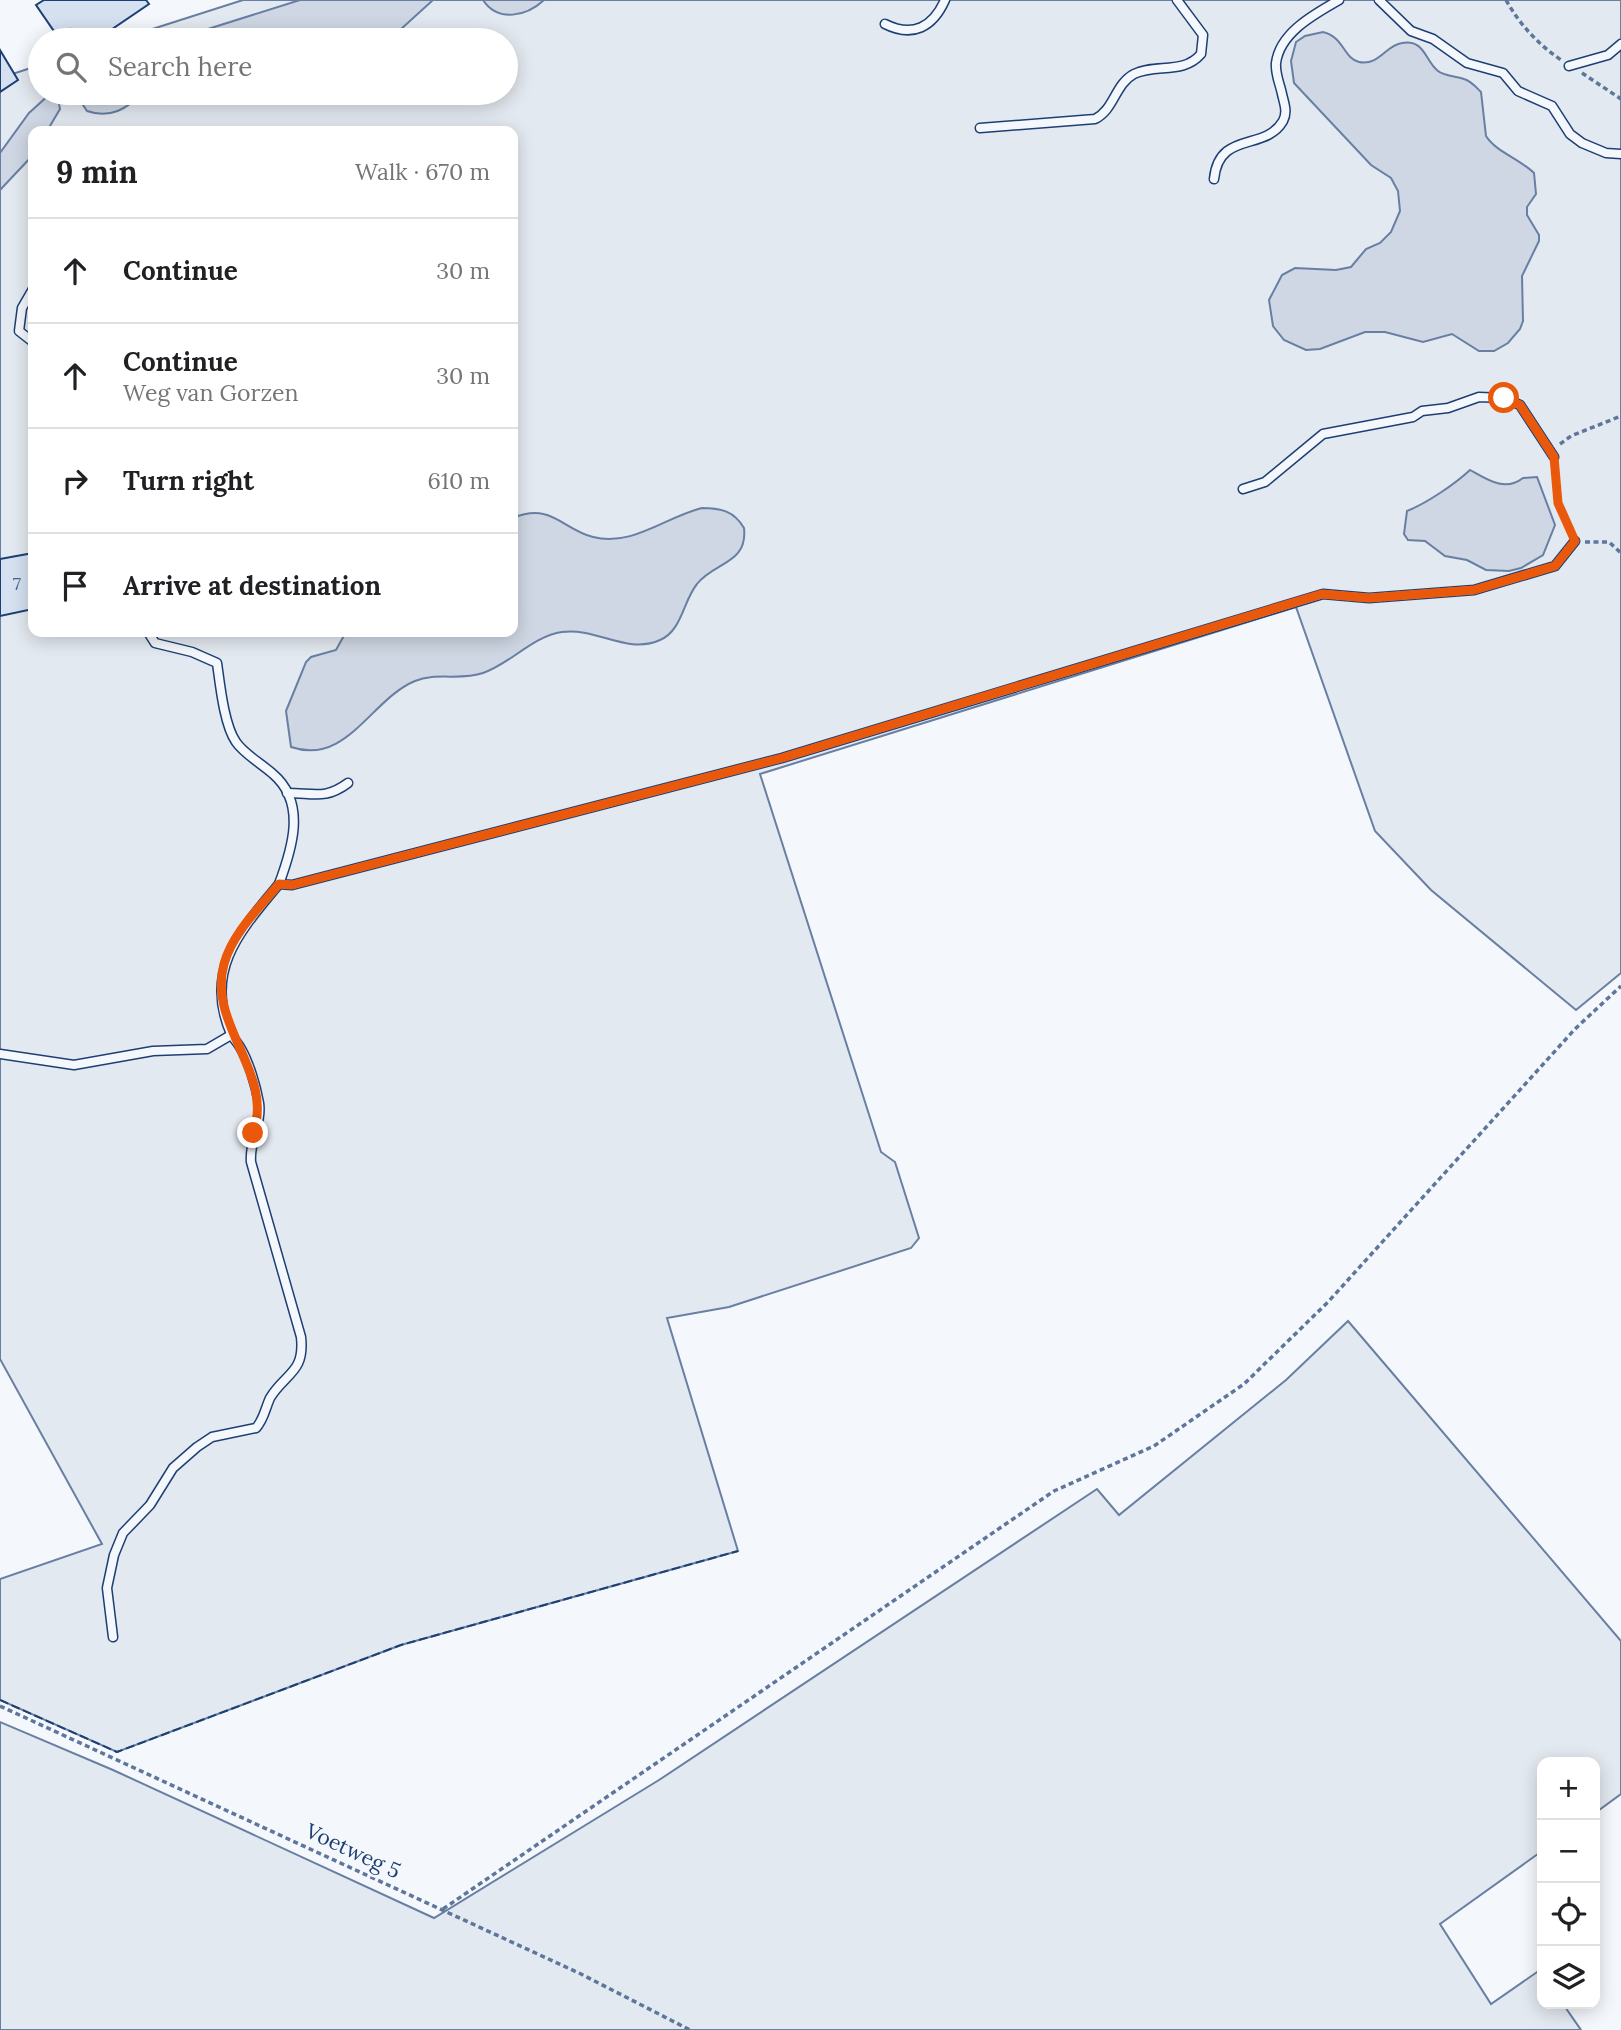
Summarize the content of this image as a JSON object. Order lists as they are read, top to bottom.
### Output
{
  "streets": {
    "path": ["Voetweg 5"]
  },
  "house_numbers": ["7"],
  "page": {
    "search": "Search here",
    "heading": ["9 min", "Walk · 670 m"],
    "list": [
      ["Continue", "30 m"],
      ["Continue", "Weg van Gorzen", "30 m"],
      ["Turn right", "610 m"],
      "Arrive at destination"
    ],
    "map_buttons": ["+", "−"]
  }
}
